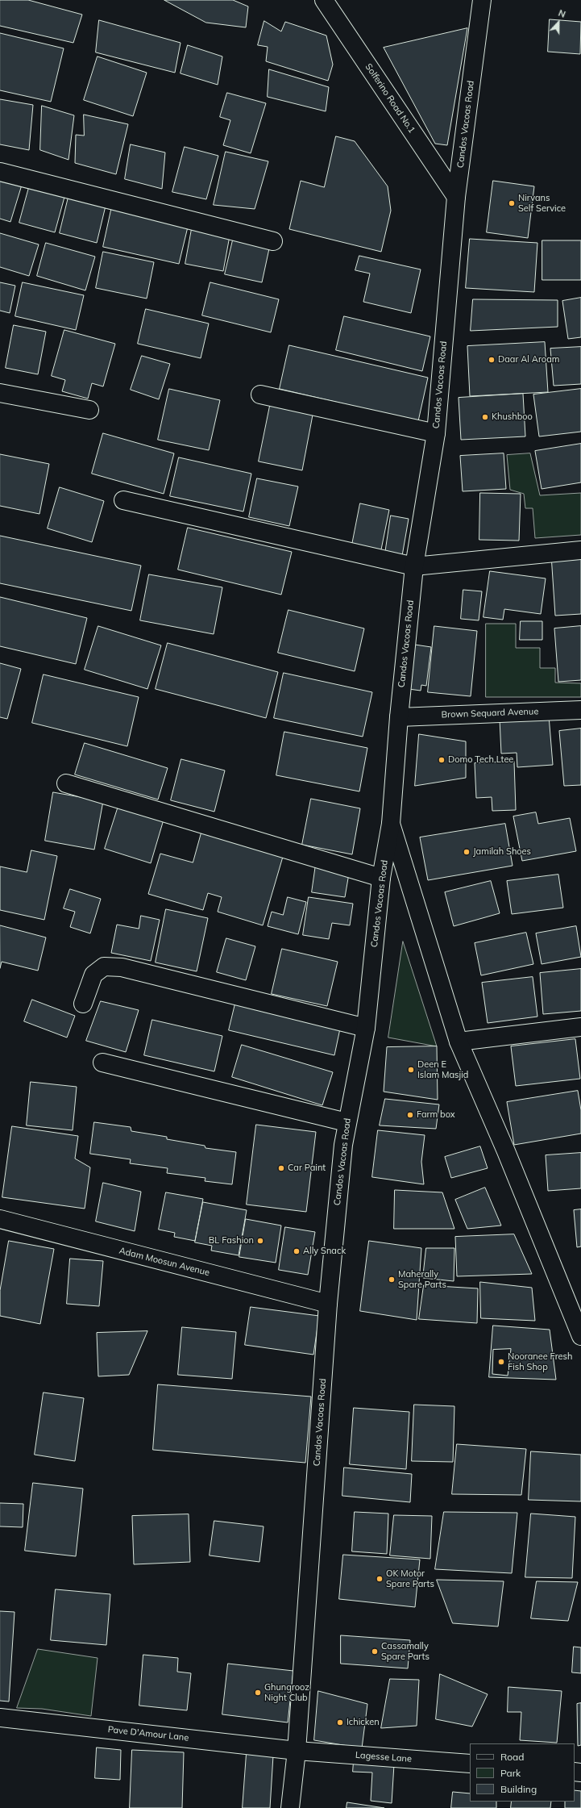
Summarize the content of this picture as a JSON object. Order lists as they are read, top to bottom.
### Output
{
  "streets": {
    "street": [
      "Solferino Road No.1",
      "Candos Vacoas Road",
      "Brown Sequard Avenue",
      "Adam Moosun Avenue",
      "Pave D'Amour Lane",
      "Lagesse Lane"
    ]
  },
  "crossings": [
    ["Solferino Road No.1", "Candos Vacoas Road"],
    ["Candos Vacoas Road", "Brown Sequard Avenue"],
    ["Candos Vacoas Road", "Adam Moosun Avenue"],
    ["Candos Vacoas Road", "Pave D'Amour Lane"],
    ["Candos Vacoas Road", "Lagesse Lane"],
    ["Pave D'Amour Lane", "Lagesse Lane"]
  ],
  "places": [
    "Nirvans Self Service",
    "Daar Al Aroam",
    "Khushboo",
    "Domo Tech Ltee",
    "Jamilah Shoes",
    "Deen E Islam Masjid",
    "Farm box",
    "Car Paint",
    "BL Fashion",
    "Ally Snack",
    "Maherally Spare Parts",
    "Nooranee Fresh Fish Shop",
    "OK Motor Spare Parts",
    "Cassamally Spare Parts",
    "Ghungrooz Night Club",
    "Ichicken"
  ],
  "legend": ["Road", "Park", "Building"],
  "north": "top"
}
